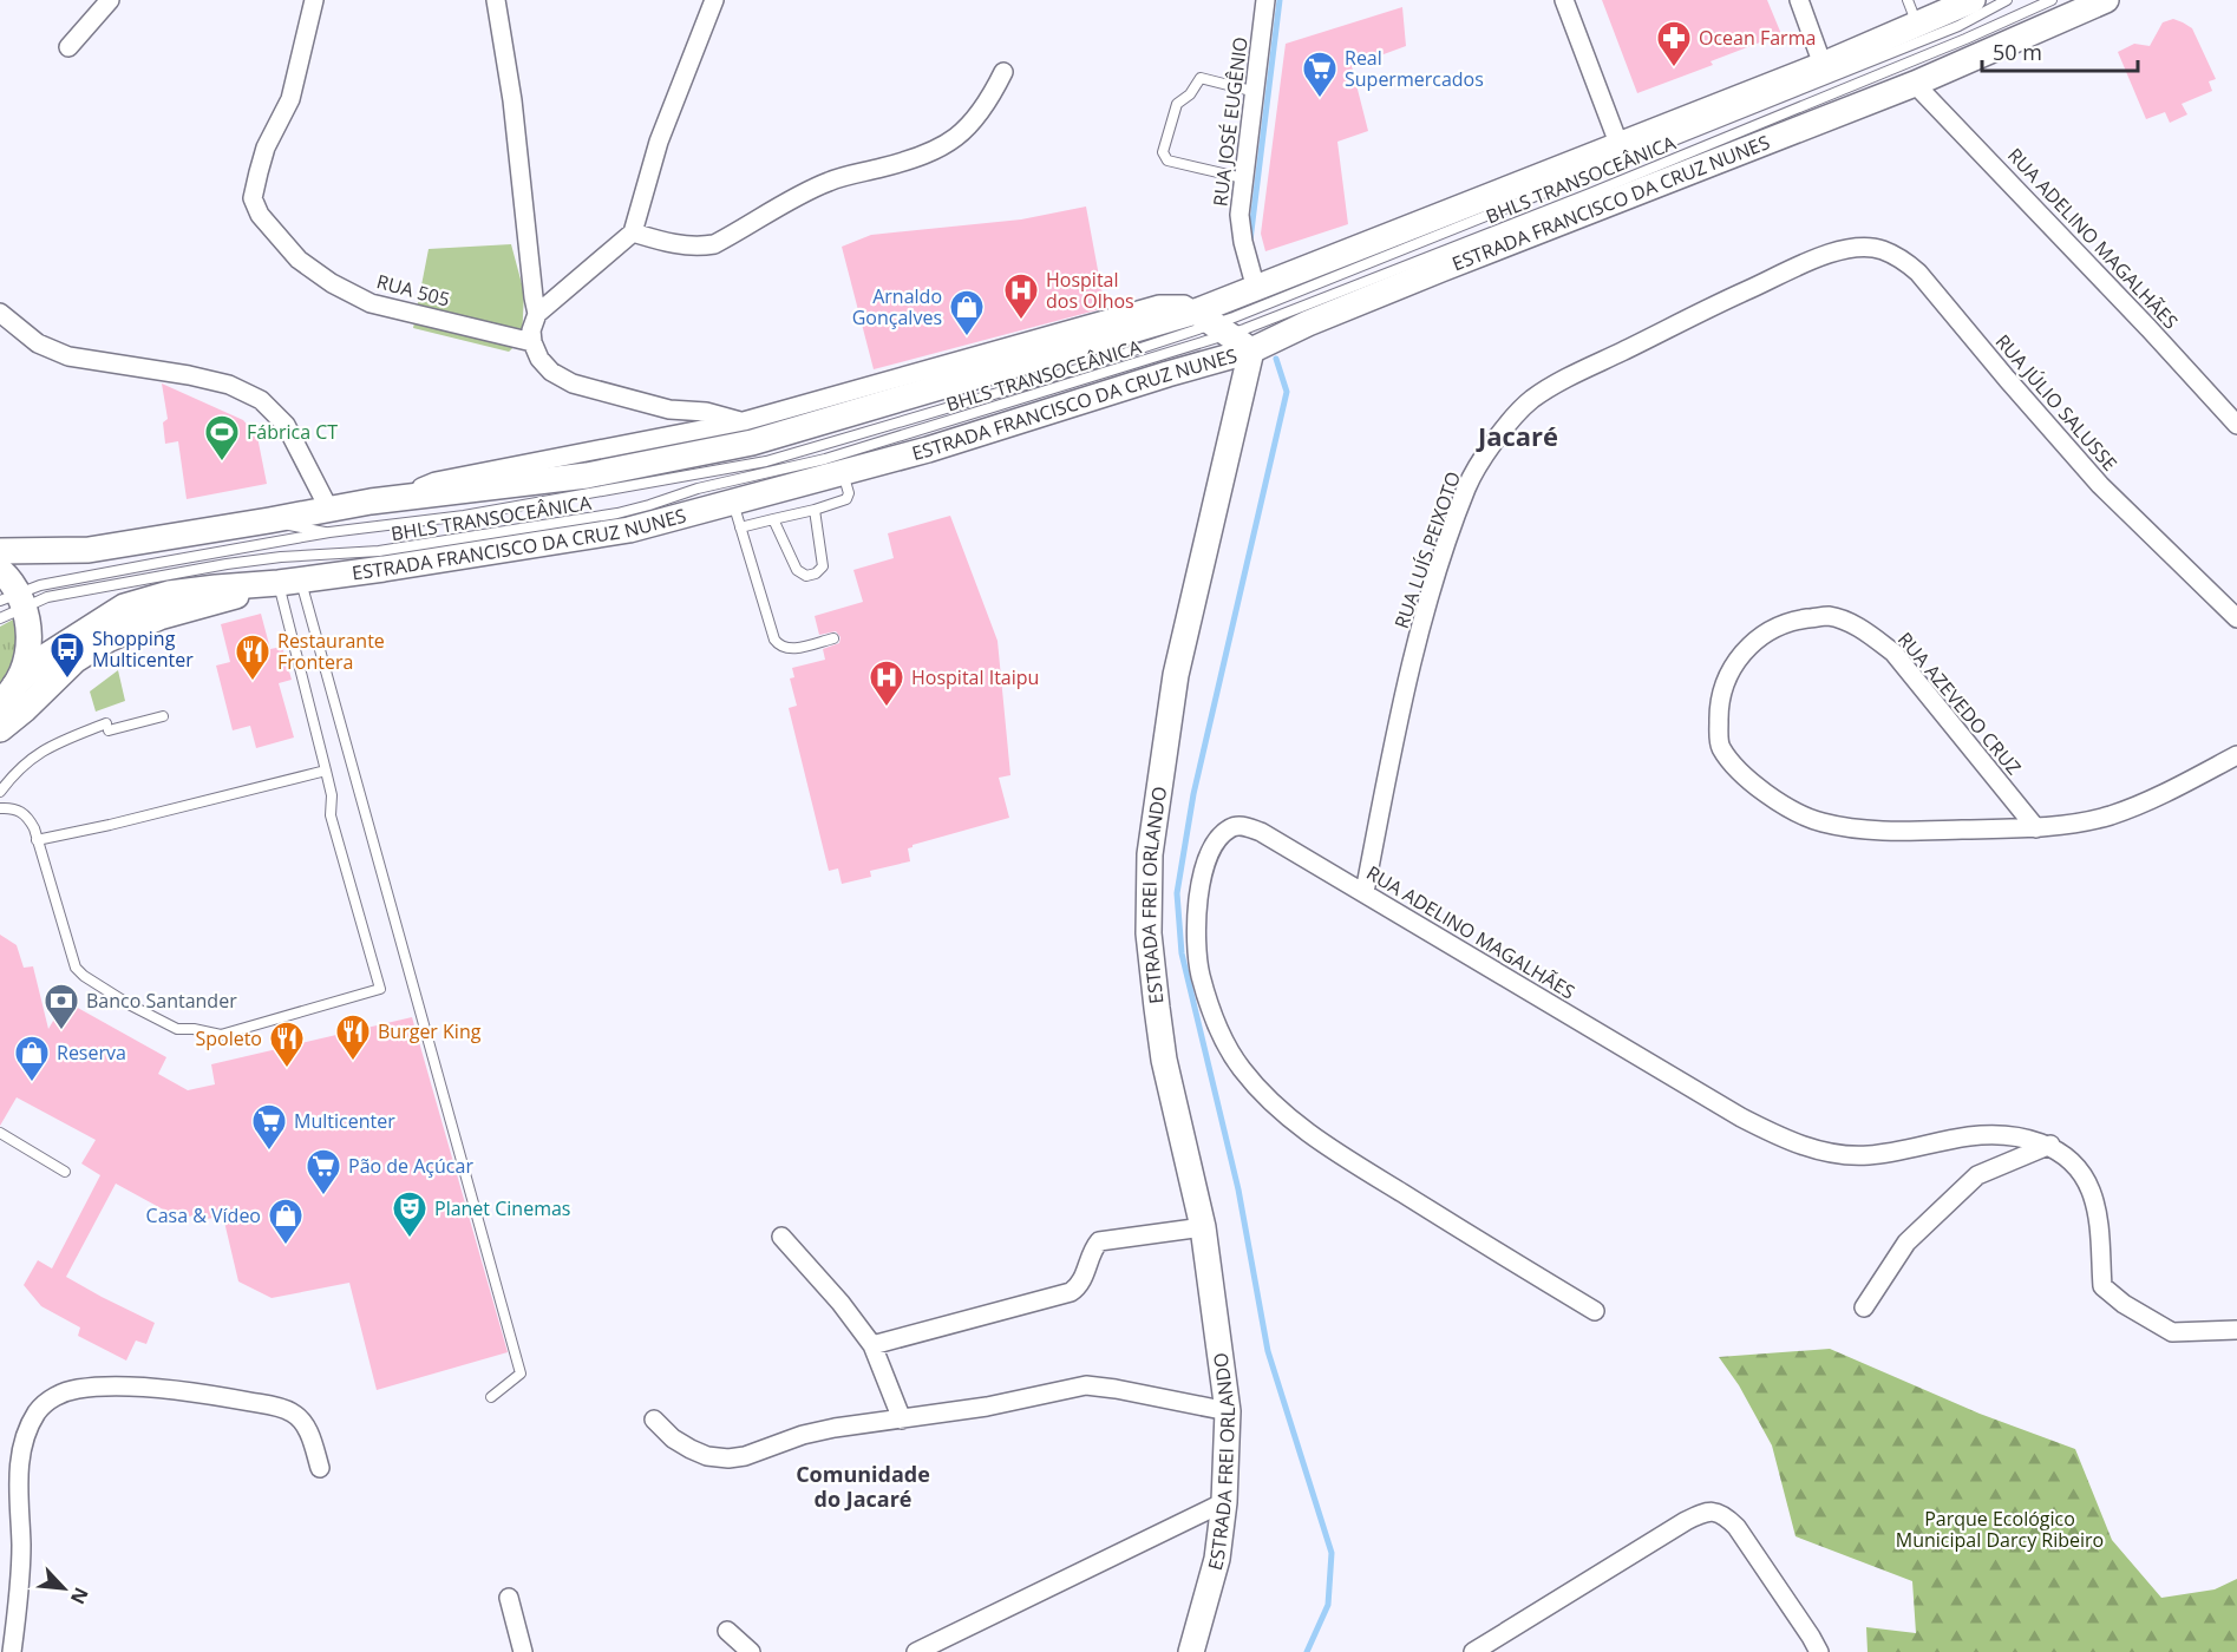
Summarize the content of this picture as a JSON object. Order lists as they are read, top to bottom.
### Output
{
  "streets": {
    "main road": ["ESTRADA FRANCISCO DA CRUZ NUNES", "ESTRADA FREI ORLANDO"],
    "street": [
      "RUA JOSÉ EUGÊNIO",
      "RUA ADELINO MAGALHÃES",
      "RUA 505",
      "RUA JÚLIO SALUSSE",
      "RUA LUÍS PEIXOTO",
      "RUA AZEVEDO CRUZ"
    ],
    "lane": ["BHLS TRANSOCEÂNICA"]
  },
  "crossings": [
    ["ESTRADA FRANCISCO DA CRUZ NUNES", "RUA ADELINO MAGALHÃES"],
    ["ESTRADA FRANCISCO DA CRUZ NUNES", "ESTRADA FREI ORLANDO"],
    ["RUA ADELINO MAGALHÃES", "RUA LUÍS PEIXOTO"],
    ["RUA JÚLIO SALUSSE", "RUA LUÍS PEIXOTO"]
  ],
  "districts": ["Jacaré", "Comunidade do Jacaré"],
  "parks": ["Parque Ecológico Municipal Darcy Ribeiro"],
  "places": {
    "pharmacy": ["Ocean Farma"],
    "supermarket": ["Real Supermercados", "Multicenter", "Pão de Açúcar"],
    "hospital": ["Hospital dos Olhos", "Hospital Itaipu"],
    "shop": ["Arnaldo Gonçalves", "Reserva", "Casa & Vídeo"],
    "sports": ["Fábrica CT"],
    "bus stop": ["Shopping Multicenter"],
    "restaurant": ["Restaurante Frontera", "Burger King", "Spoleto"],
    "bank": ["Banco Santander"],
    "theatre": ["Planet Cinemas"]
  },
  "scale_bar": "50 m",
  "north": "bottom right"
}
